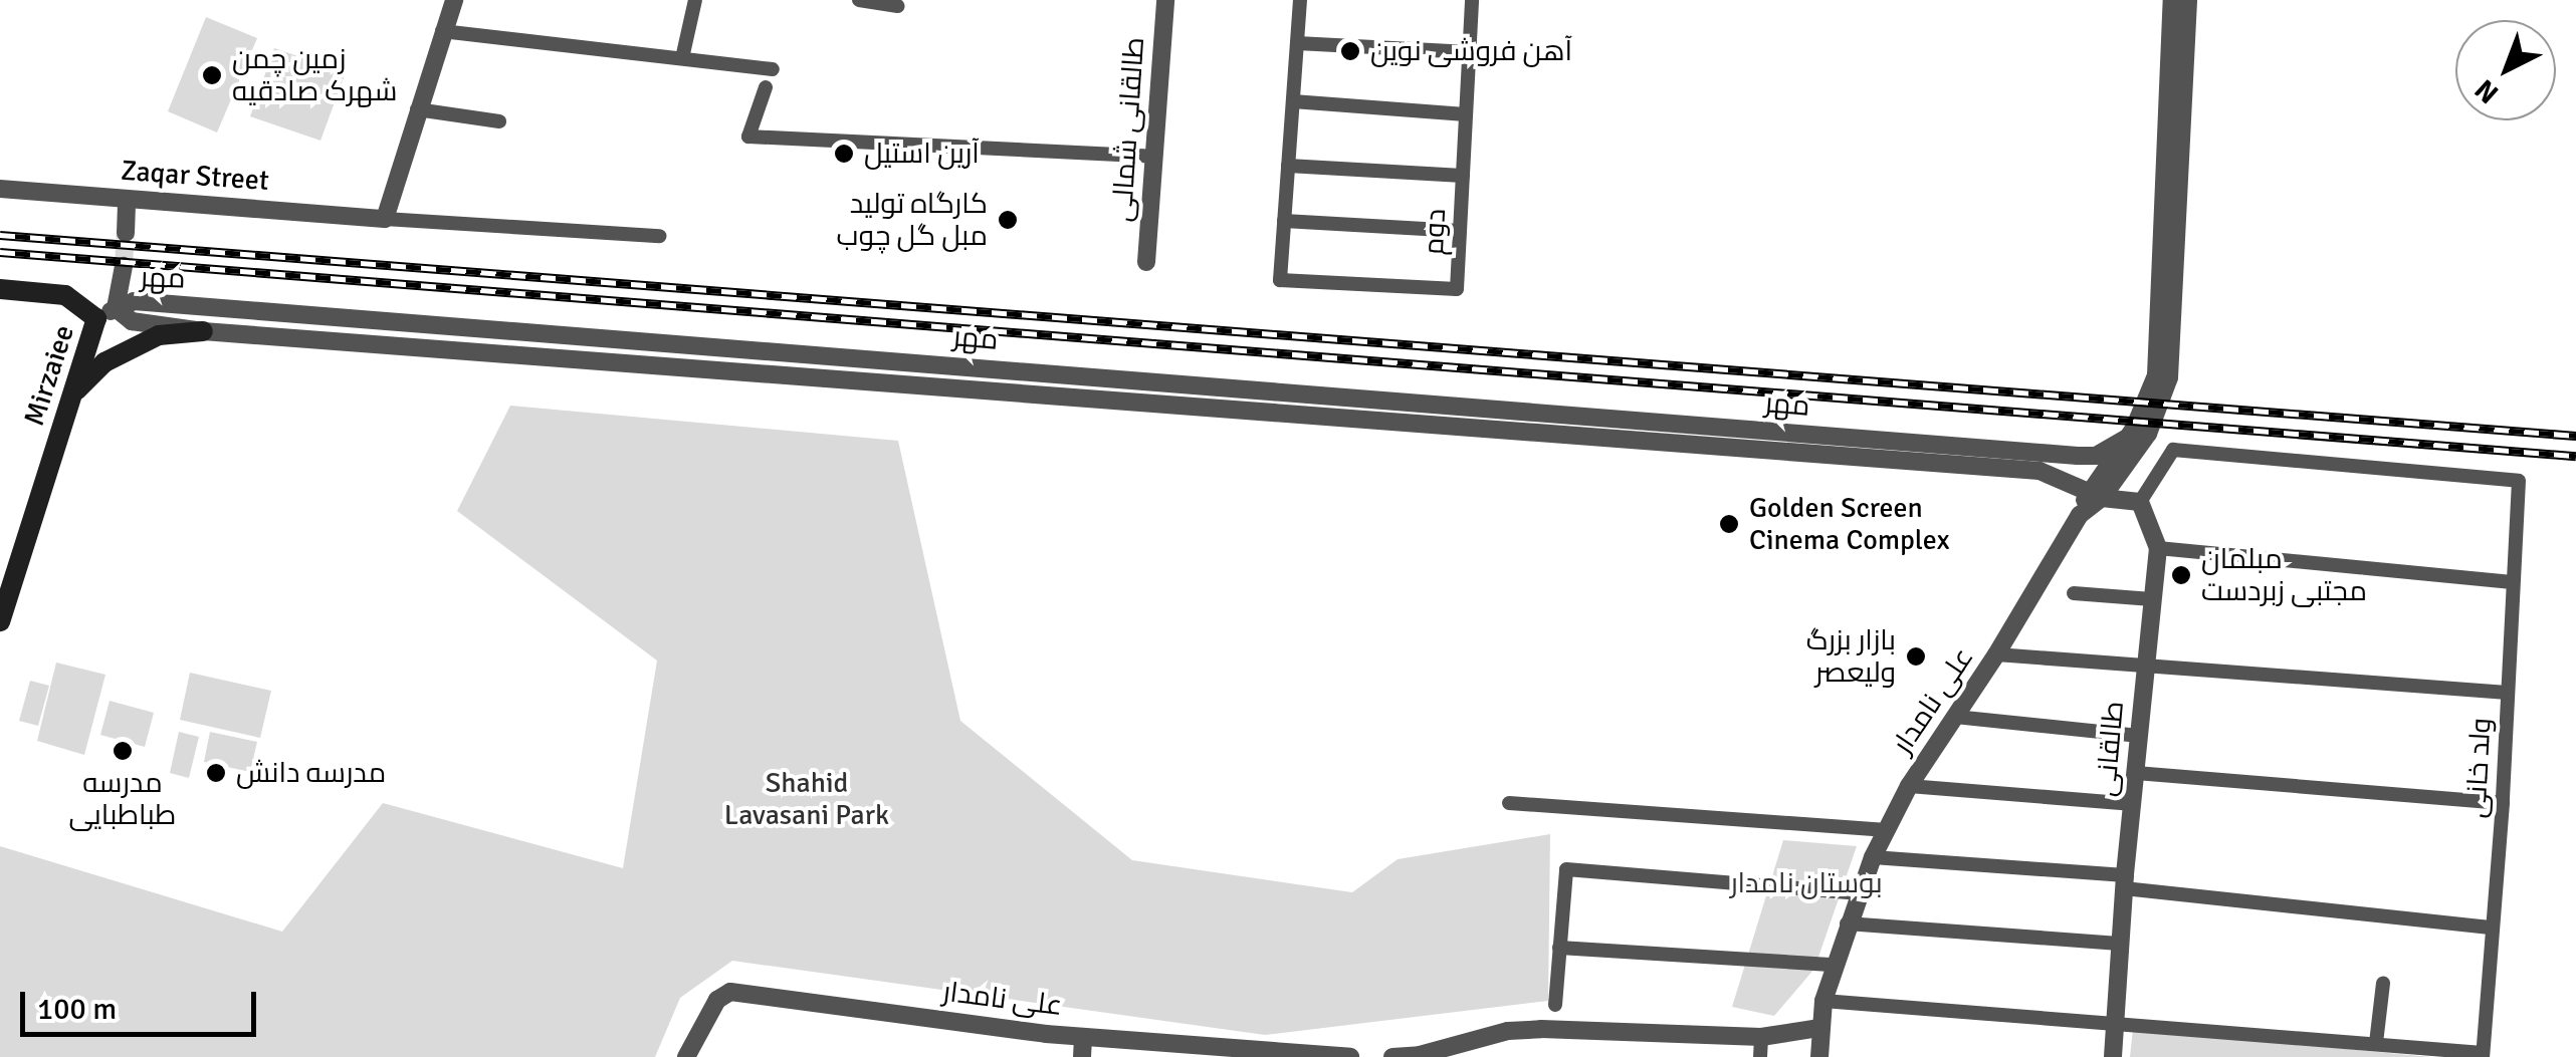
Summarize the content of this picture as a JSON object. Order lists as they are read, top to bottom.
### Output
{
  "streets": {
    "main road": ["Mirzaiee"],
    "street": [
      "طالقانی شمالی",
      "Zaqar Street",
      "دوم",
      "مهر",
      "علی نامدار",
      "طالقانی",
      "ولد خانی"
    ]
  },
  "crossings": [
    ["مهر", "علی نامدار"],
    ["طالقانی", "ولد خانی"]
  ],
  "parks": ["Shahid Lavasani Park", "بوستان نامدار"],
  "places": [
    "آهن فروشی نوین",
    "زمین چمن شهرک صادقیه",
    "آرین استیل",
    "کارگاه تولید مبل گل چوب",
    "Golden Screen Cinema Complex",
    "مبلمان مجتبی زبردست",
    "بازار بزرگ ولیعصر",
    "مدرسه طباطبایی",
    "مدرسه دانش"
  ],
  "scale_bar": "100 m",
  "north": "bottom left"
}
